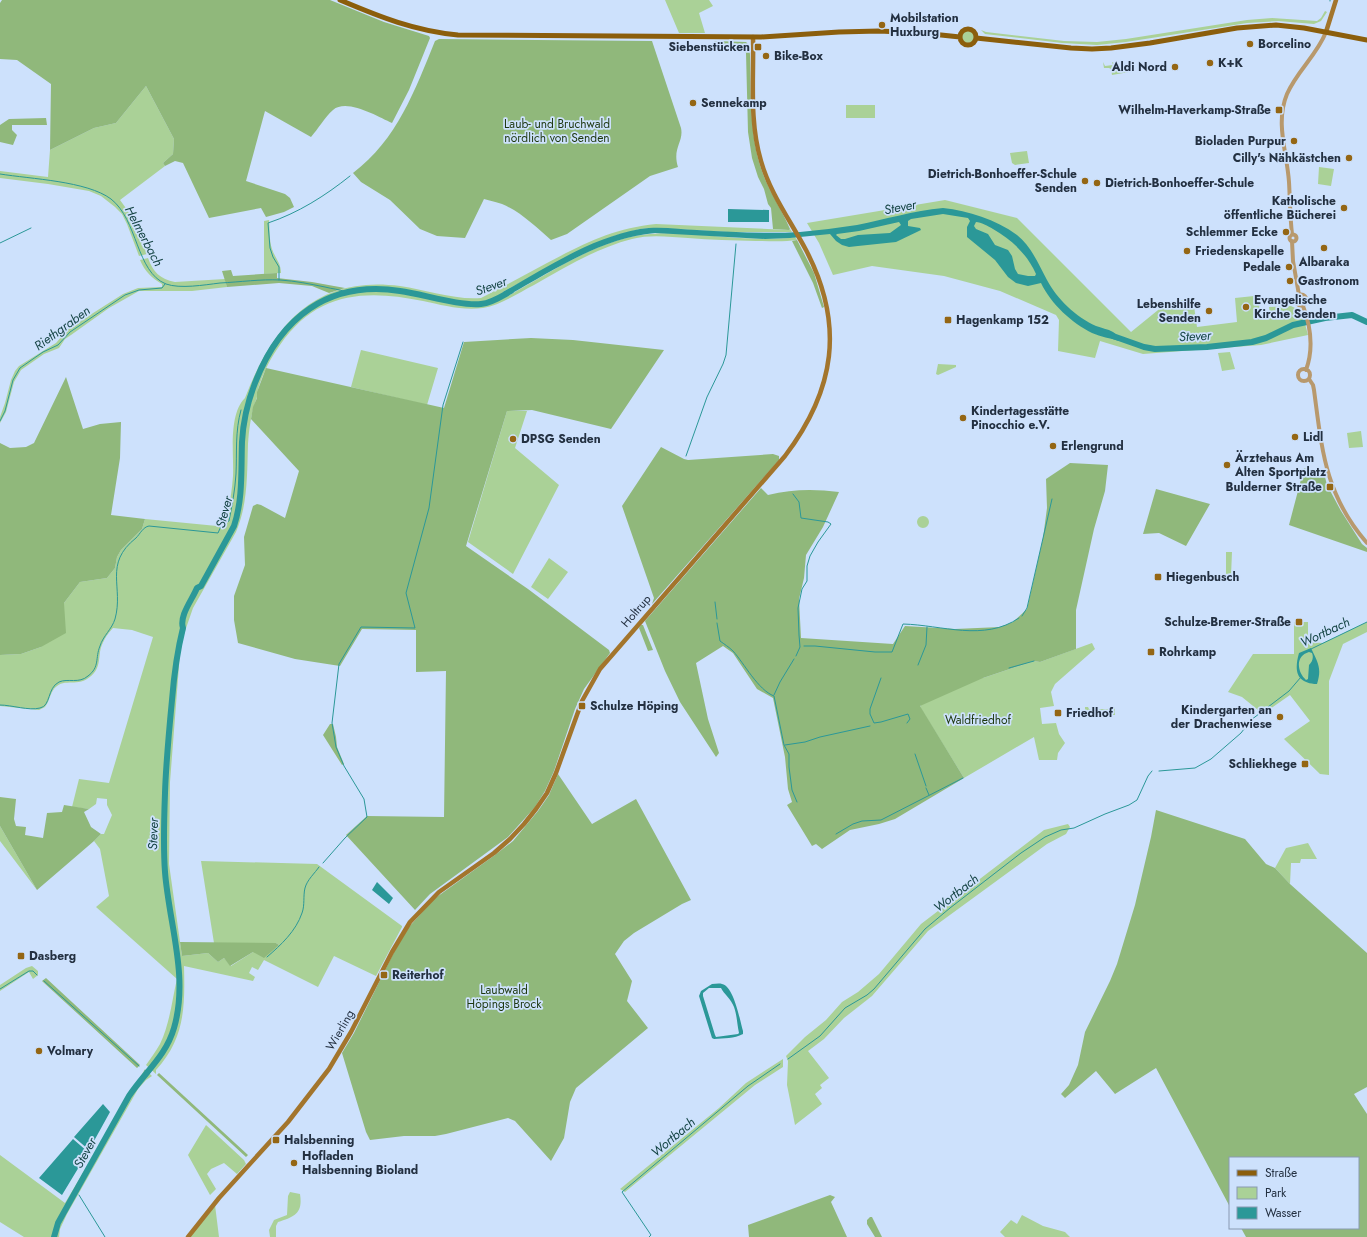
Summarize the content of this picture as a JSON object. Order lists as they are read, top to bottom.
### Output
{
  "streets": {
    "main road": ["Holtrup", "Wierling"]
  },
  "crossings": [
    ["Holtrup", "Wierling"]
  ],
  "water": [
    "Stever",
    "Helmerbach",
    "Riethgraben",
    "Wortbach"
  ],
  "parks": ["Laub- und Bruchwald nördlich von Senden", "Waldfriedhof", "Laubwald Höpings Brock"],
  "places": {
    "other": [
      "Mobilstation Huxburg",
      "Borcelino",
      "Bike-Box",
      "K+K",
      "Aldi Nord",
      "Sennekamp",
      "Bioladen Purpur",
      "Cilly's Nähkästchen",
      "Dietrich-Bonhoeffer-Schule Senden",
      "Dietrich-Bonhoeffer-Schule",
      "Katholische öffentliche Bücherei",
      "Schlemmer Ecke",
      "Albaraka",
      "Friedenskapelle",
      "Pedale",
      "Gastronom",
      "Evangelische Kirche Senden",
      "Lebenshilfe Senden",
      "Kindertagesstätte Pinocchio e.V.",
      "Lidl",
      "DPSG Senden",
      "Erlengrund",
      "Ärztehaus Am Alten Sportplatz",
      "Kindergarten an der Drachenwiese",
      "Volmary",
      "Hofladen Halsbenning Bioland"
    ],
    "transit": [
      "Siebenstücken",
      "Wilhelm-Haverkamp-Straße",
      "Hagenkamp 152",
      "Bulderner Straße",
      "Hiegenbusch",
      "Schulze-Bremer-Straße",
      "Rohrkamp",
      "Schulze Höping",
      "Friedhof",
      "Schliekhege",
      "Dasberg",
      "Reiterhof",
      "Halsbenning"
    ]
  },
  "legend": ["Straße", "Park", "Wasser"]
}
